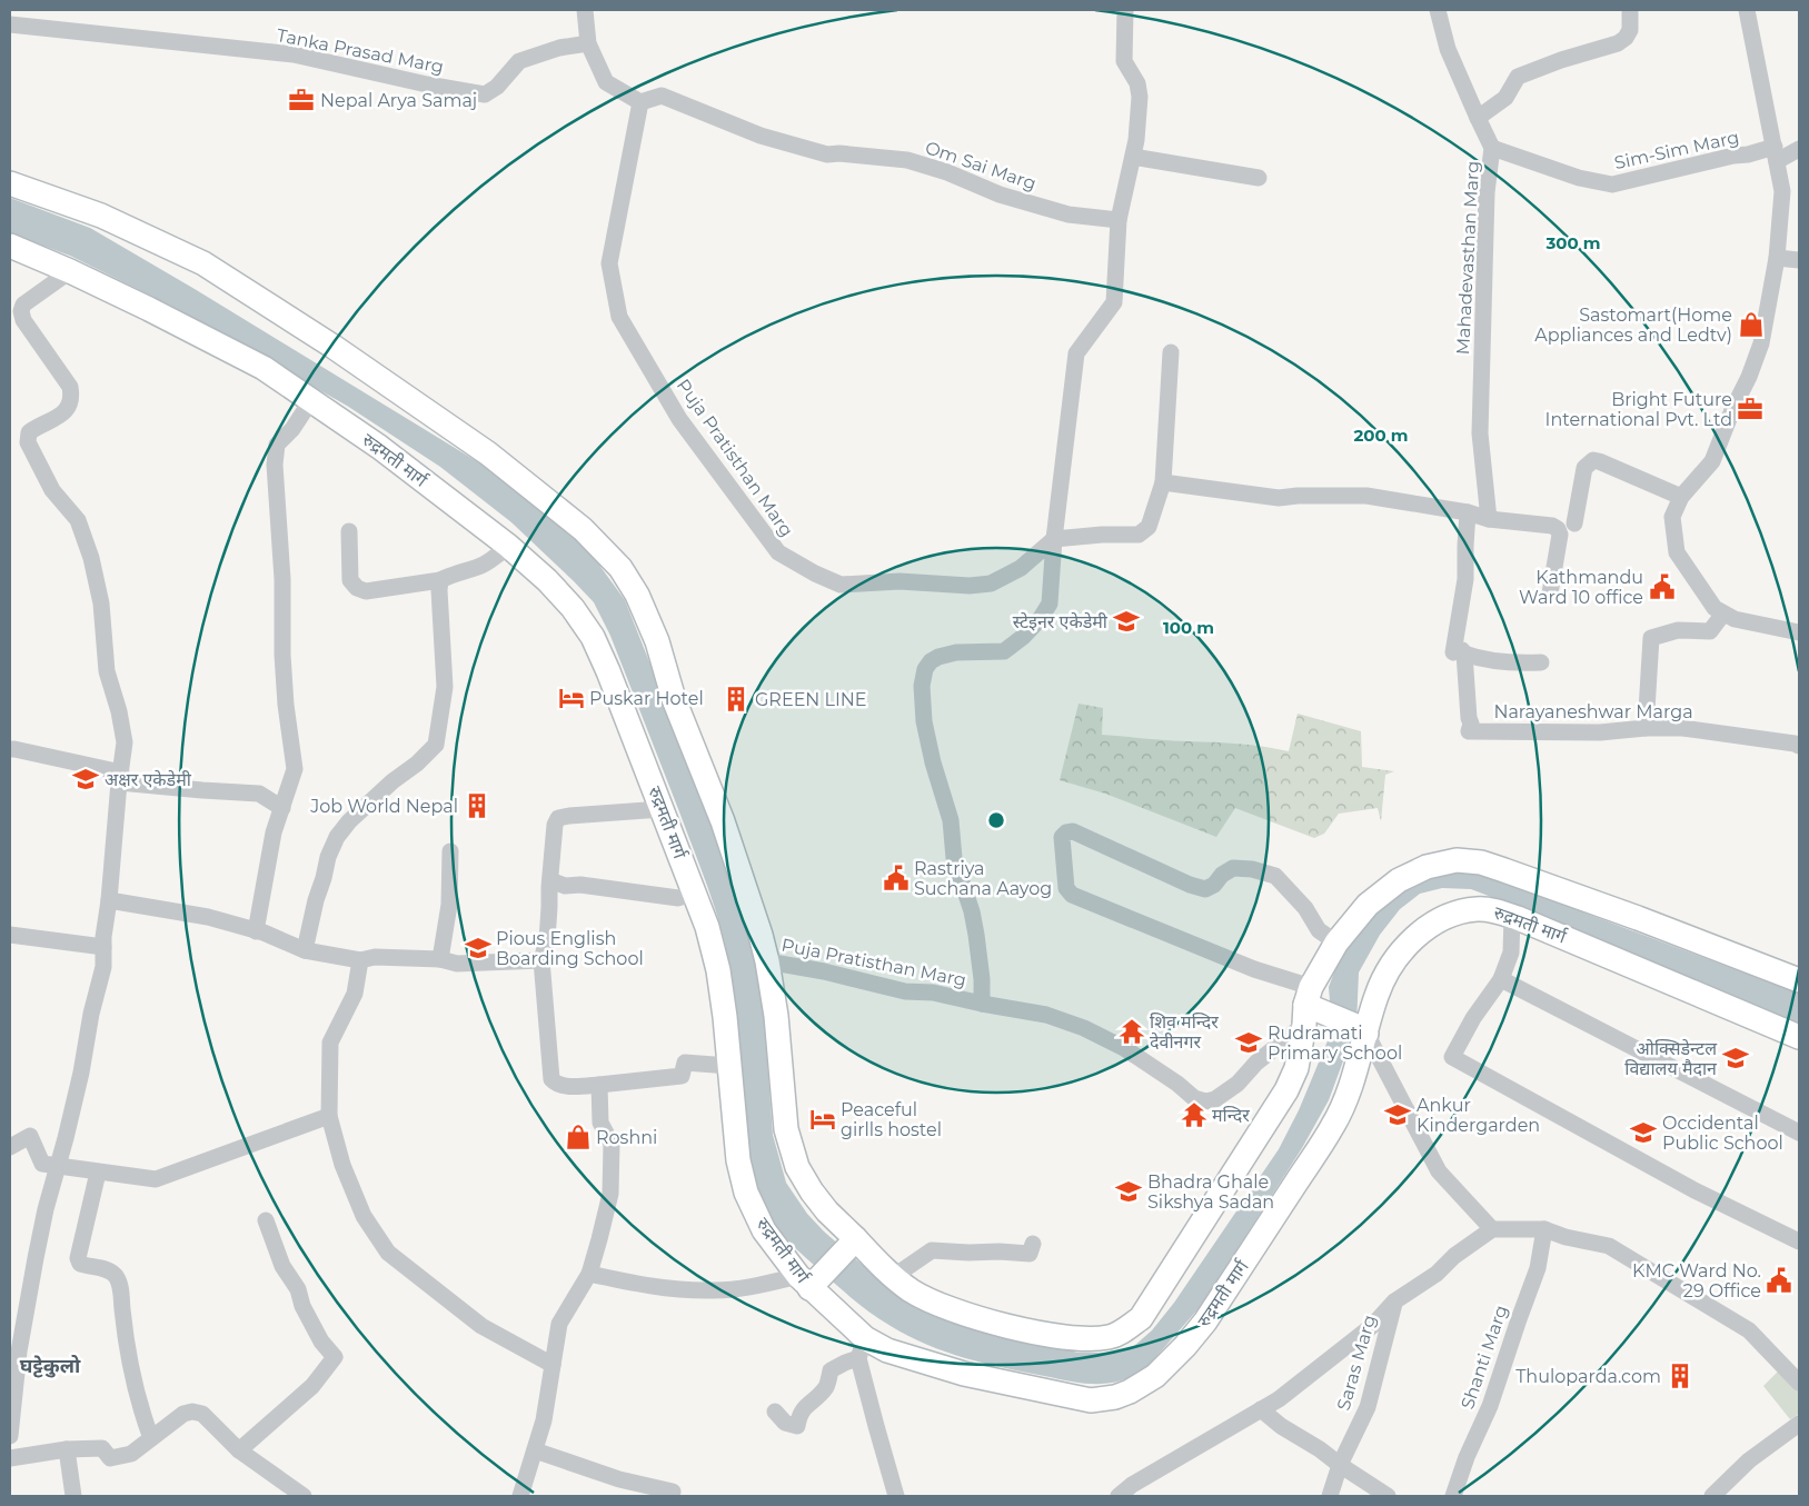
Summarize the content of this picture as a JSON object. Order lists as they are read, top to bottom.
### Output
{
  "streets": {
    "street": [
      "Tanka Prasad Marg",
      "Sim-Sim Marg",
      "Om Sai Marg",
      "Mahadevasthan Marg",
      "Puja Pratisthan Marg",
      "रुद्रमती मार्ग",
      "Narayaneshwar Marga",
      "Shanti Marg",
      "Saras Marg"
    ]
  },
  "crossings": [
    ["Sim-Sim Marg", "Mahadevasthan Marg"],
    ["Om Sai Marg", "Puja Pratisthan Marg"]
  ],
  "districts": ["घट्टेकुलो"],
  "places": {
    "office": ["Nepal Arya Samaj", "Bright Future International Pvt. Ltd"],
    "shop": ["Sastomart(Home Appliances and Ledtv)", "Roshni"],
    "public building": ["Kathmandu Ward 10 office", "Rastriya Suchana Aayog", "KMC Ward No. 29 Office"],
    "school or university": [
      "स्टेइनर एकेडेमी",
      "अक्षर एकेडेमी",
      "Pious English Boarding School",
      "Rudramati Primary School",
      "ओक्सिडेन्टल विद्यालय मैदान",
      "Ankur Kindergarden",
      "Occidental Public School",
      "Bhadra Ghale Sikshya Sadan"
    ],
    "hotel": ["Puskar Hotel", "Peaceful girlls hostel"],
    "building": ["GREEN LINE", "Job World Nepal", "Thuloparda.com"],
    "temple": ["शिव मन्दिर देवीनगर", "मन्दिर"]
  },
  "rings": ["300 m", "200 m", "100 m"]
}
